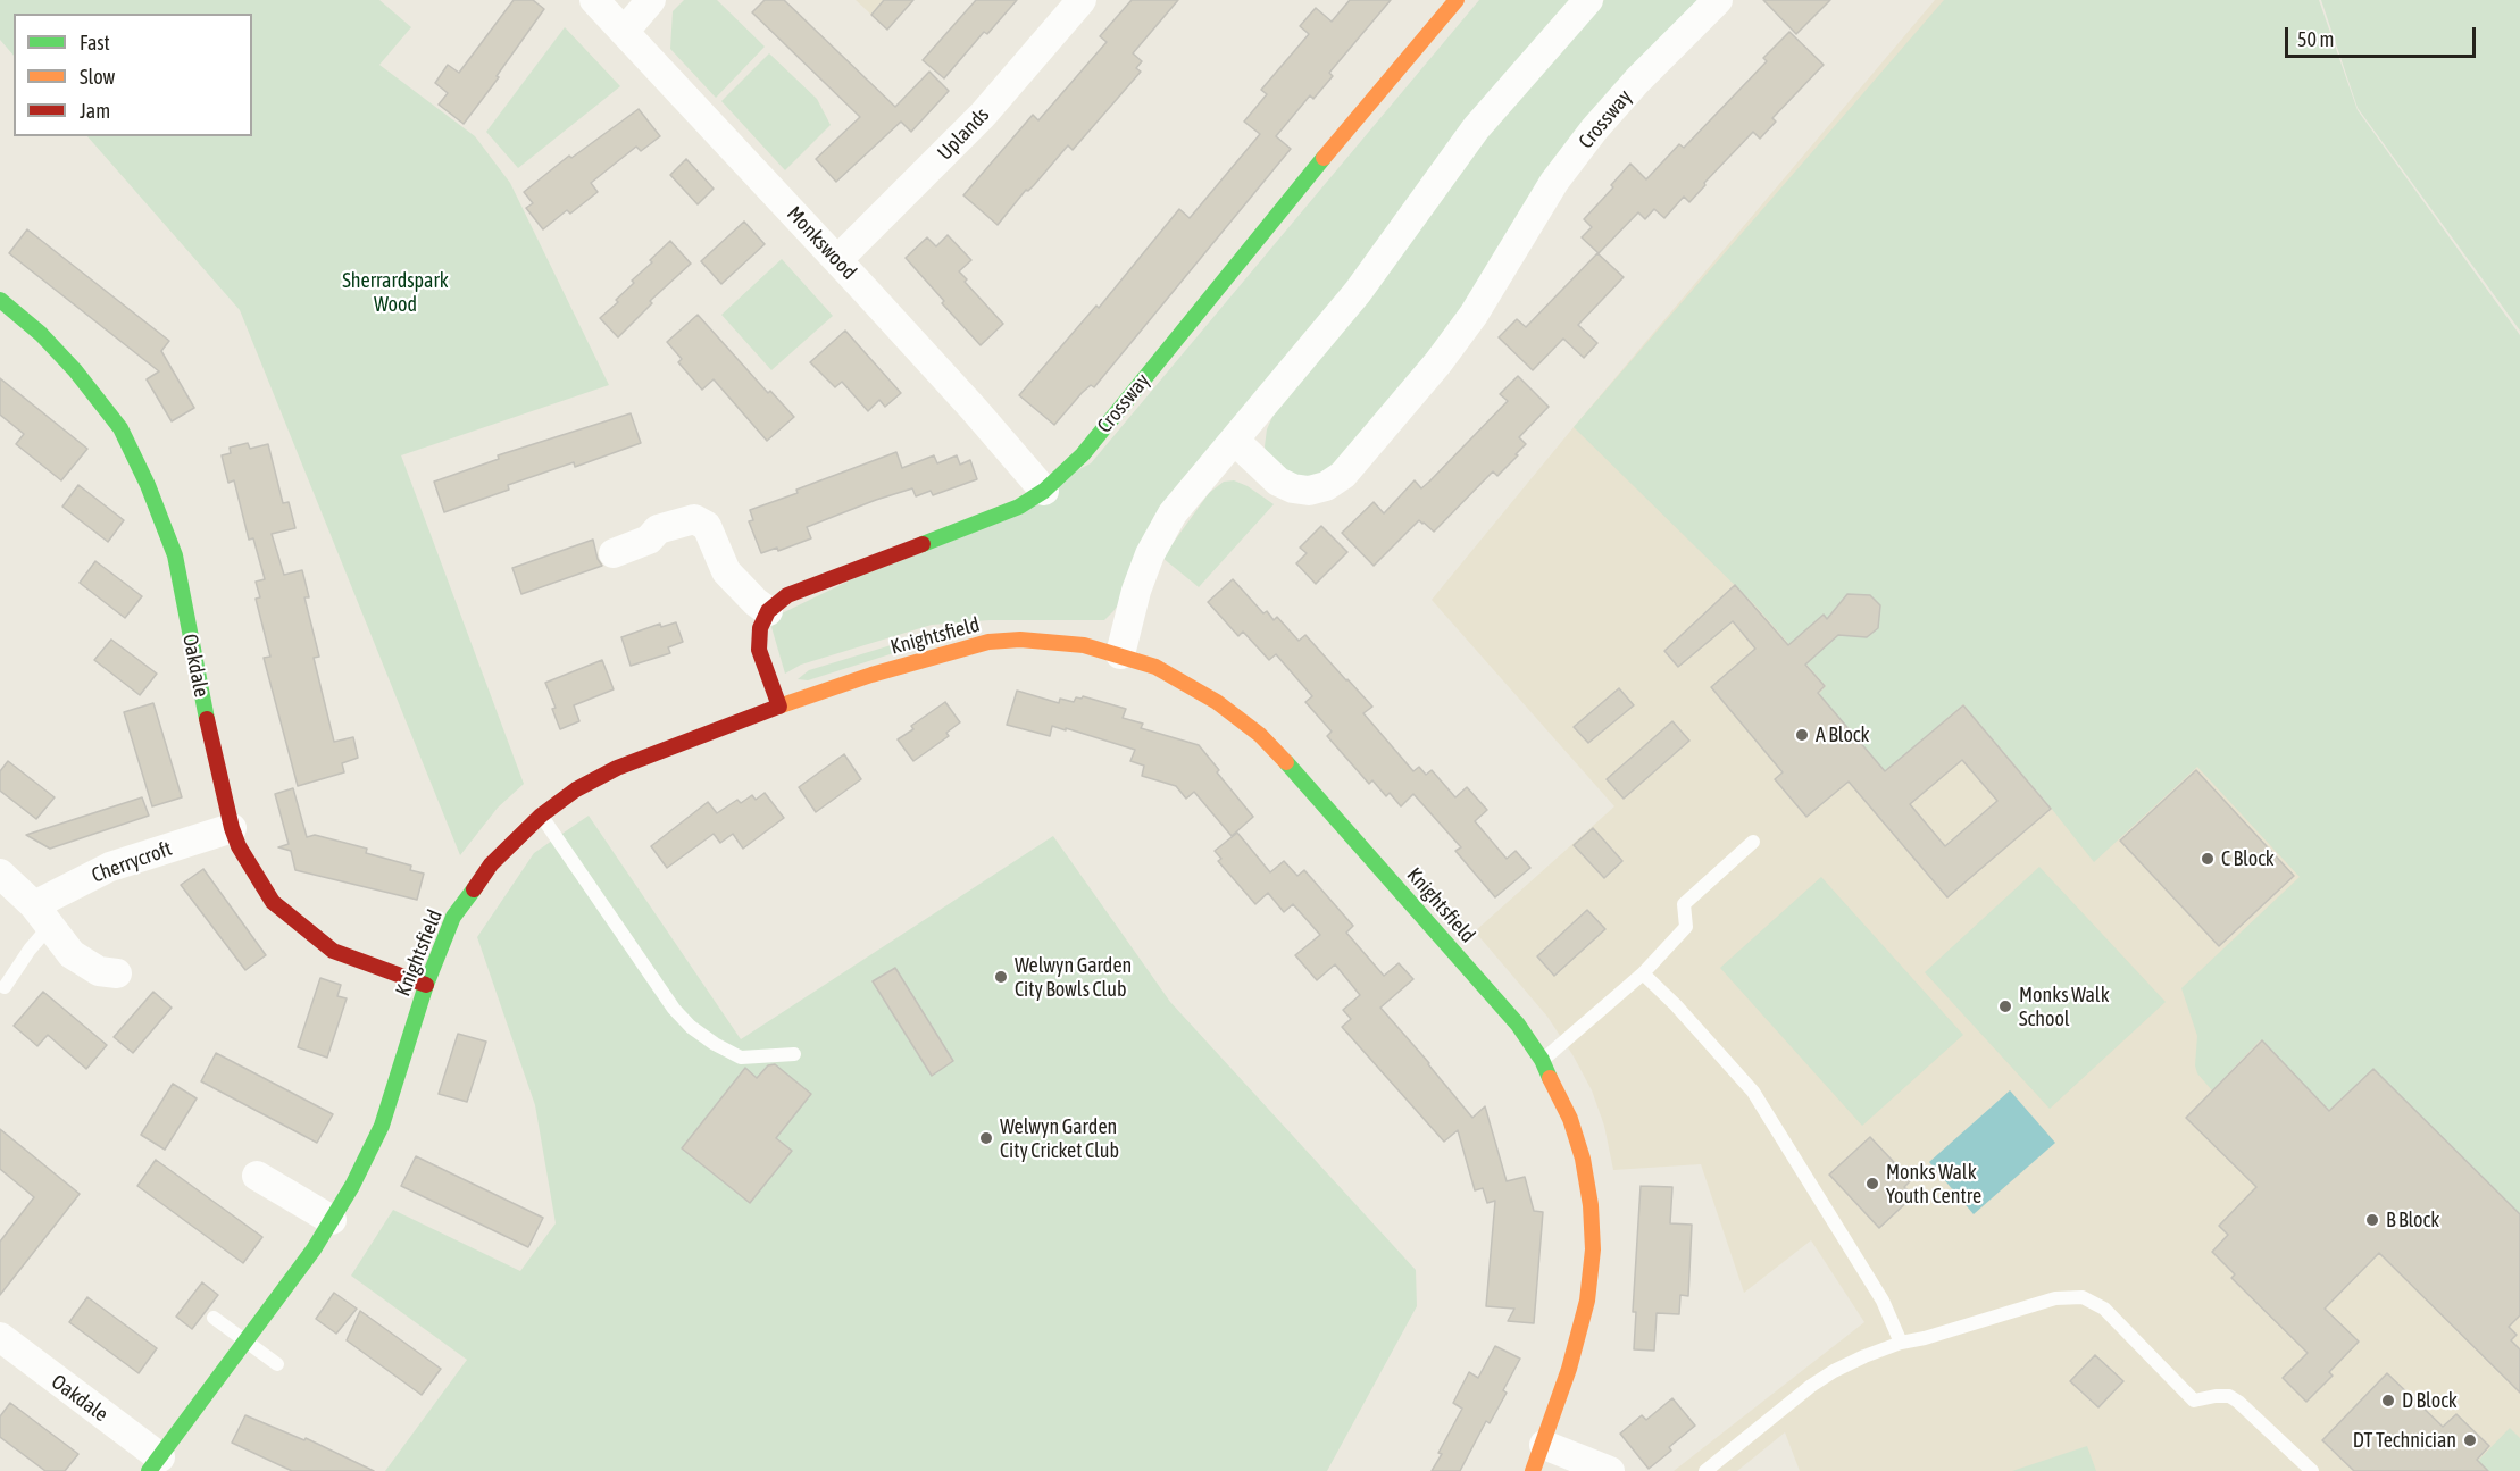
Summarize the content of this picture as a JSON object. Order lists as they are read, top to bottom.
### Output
{
  "streets": {
    "street": [
      "Crossway",
      "Uplands",
      "Monkswood",
      "Knightsfield",
      "Oakdale",
      "Cherrycroft"
    ]
  },
  "crossings": [
    ["Crossway", "Monkswood"],
    ["Uplands", "Monkswood"],
    ["Knightsfield", "Oakdale"],
    ["Oakdale", "Cherrycroft"]
  ],
  "parks": ["Sherrardspark Wood"],
  "places": [
    "A Block",
    "C Block",
    "Welwyn Garden City Bowls Club",
    "Monks Walk School",
    "Welwyn Garden City Cricket Club",
    "Monks Walk Youth Centre",
    "B Block",
    "D Block",
    "DT Technician"
  ],
  "legend": ["Fast", "Slow", "Jam"],
  "scale_bar": "50 m"
}
